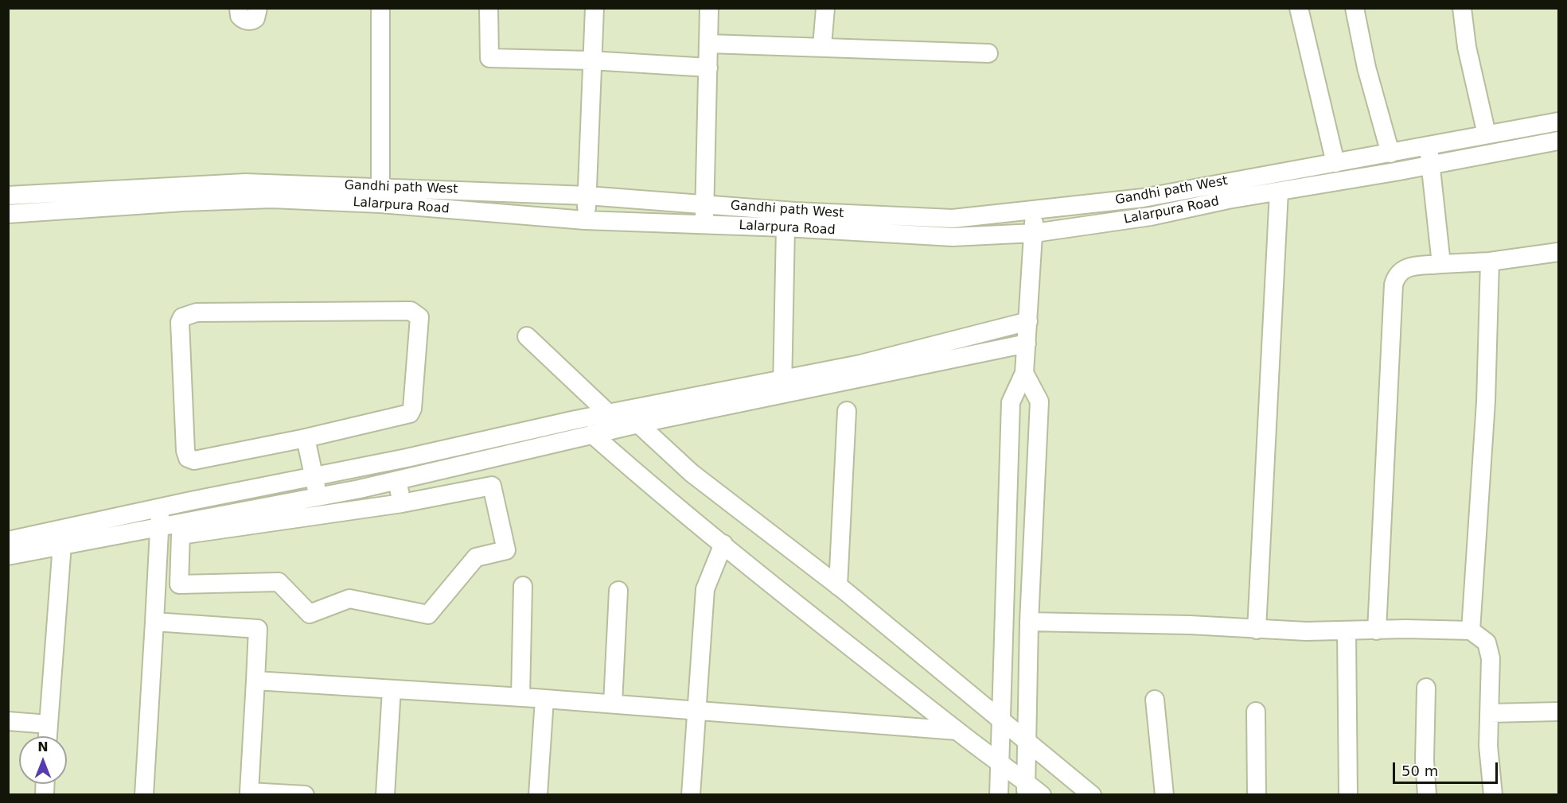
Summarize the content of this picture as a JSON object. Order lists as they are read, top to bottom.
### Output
{
  "streets": {
    "street": ["Gandhi path West", "Lalarpura Road"]
  },
  "crossings": [
    ["Gandhi path West", "Lalarpura Road"]
  ],
  "scale_bar": "50 m",
  "north": "top"
}
